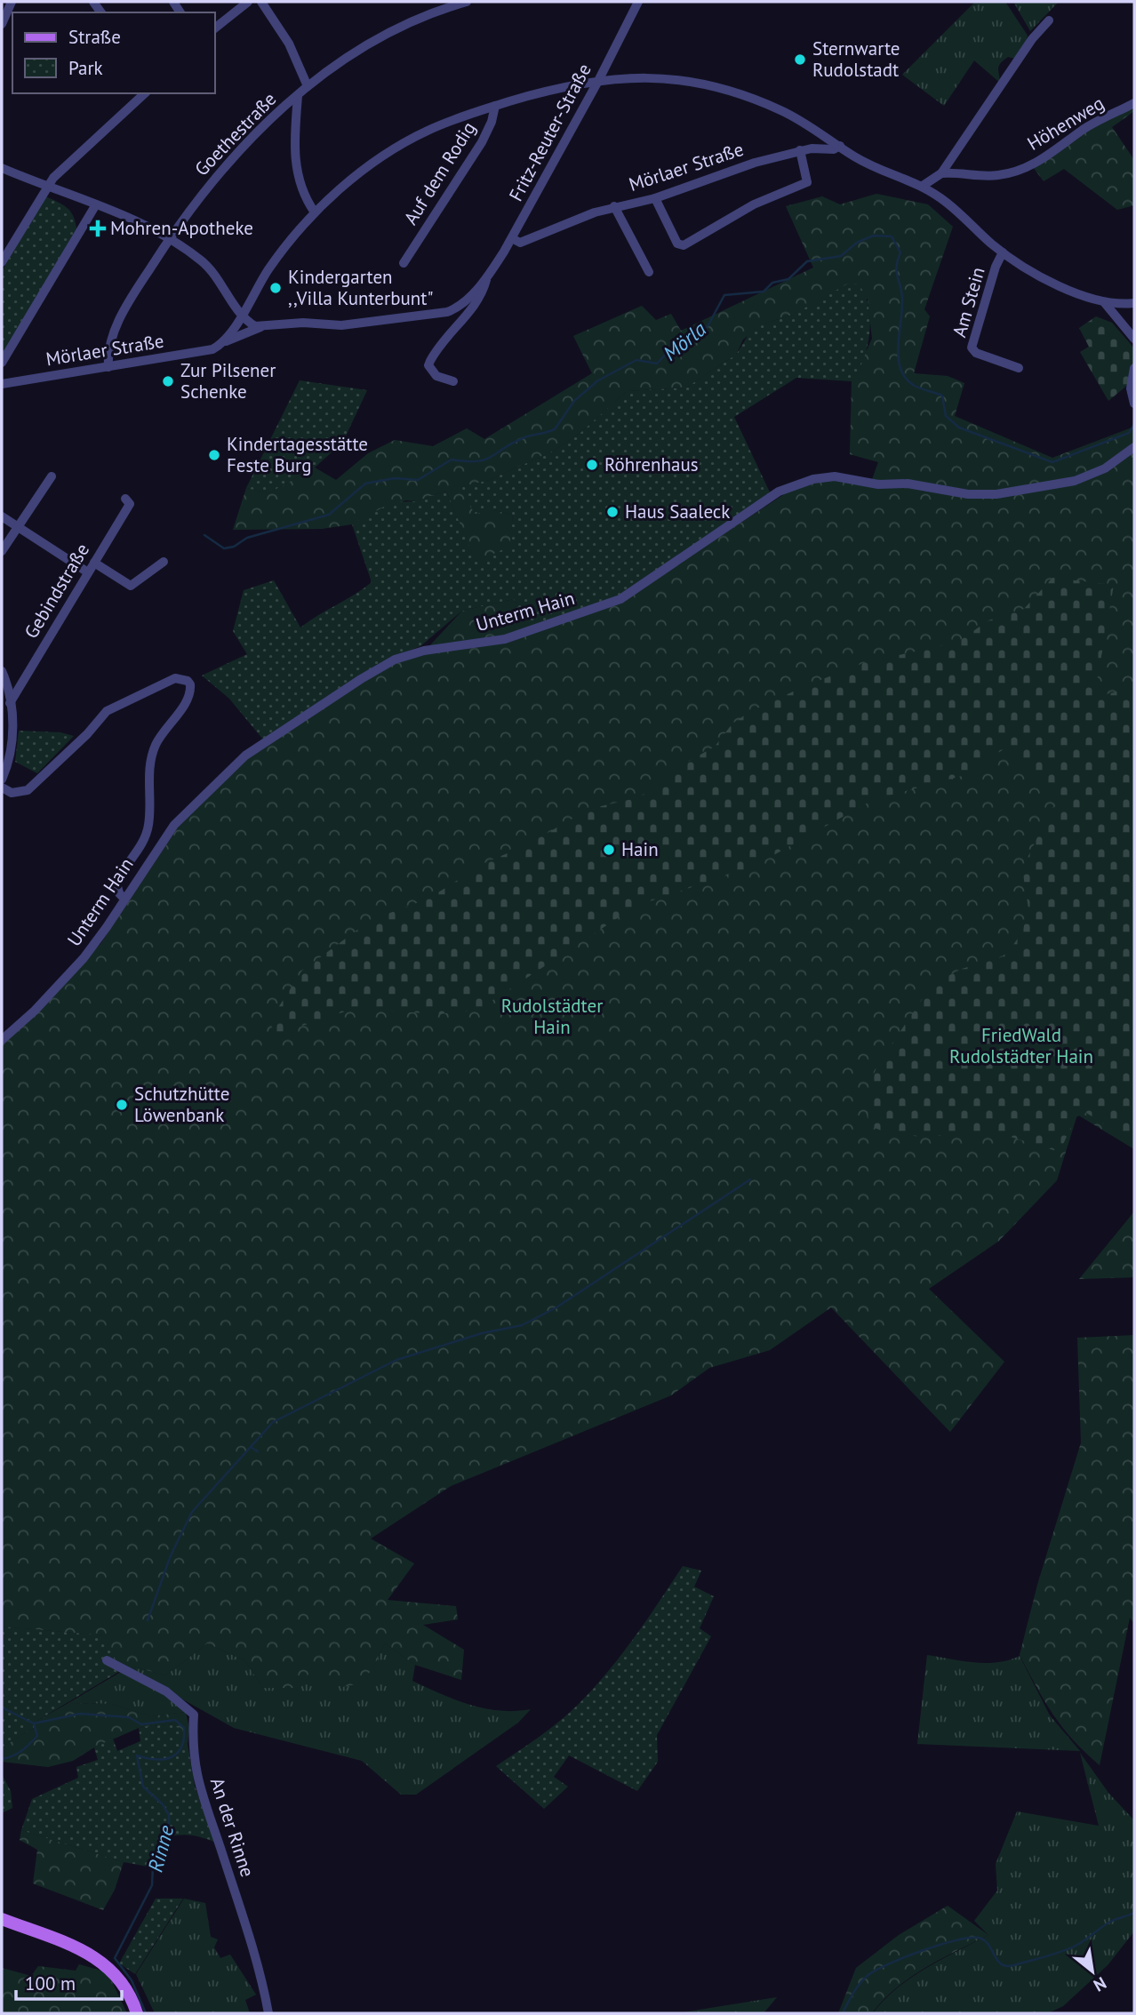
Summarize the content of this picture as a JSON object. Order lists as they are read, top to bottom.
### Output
{
  "streets": {
    "street": [
      "Höhenweg",
      "Fritz-Reuter-Straße",
      "Goethestraße",
      "Mörlaer Straße",
      "Auf dem Rodig",
      "Am Stein",
      "Gebindstraße",
      "Unterm Hain",
      "An der Rinne"
    ]
  },
  "crossings": [
    ["Fritz-Reuter-Straße", "Mörlaer Straße"],
    ["Goethestraße", "Mörlaer Straße"]
  ],
  "water": ["Mörla", "Rinne"],
  "parks": ["Rudolstädter Hain", "FriedWald Rudolstädter Hain"],
  "places": {
    "other": [
      "Sternwarte Rudolstadt",
      "Kindergarten ,,Villa Kunterbunt\"",
      "Zur Pilsener Schenke",
      "Kindertagesstätte Feste Burg",
      "Röhrenhaus",
      "Haus Saaleck",
      "Hain",
      "Schutzhütte Löwenbank"
    ],
    "health": ["Mohren-Apotheke"]
  },
  "legend": ["Straße", "Park"],
  "scale_bar": "100 m",
  "north": "bottom right"
}
